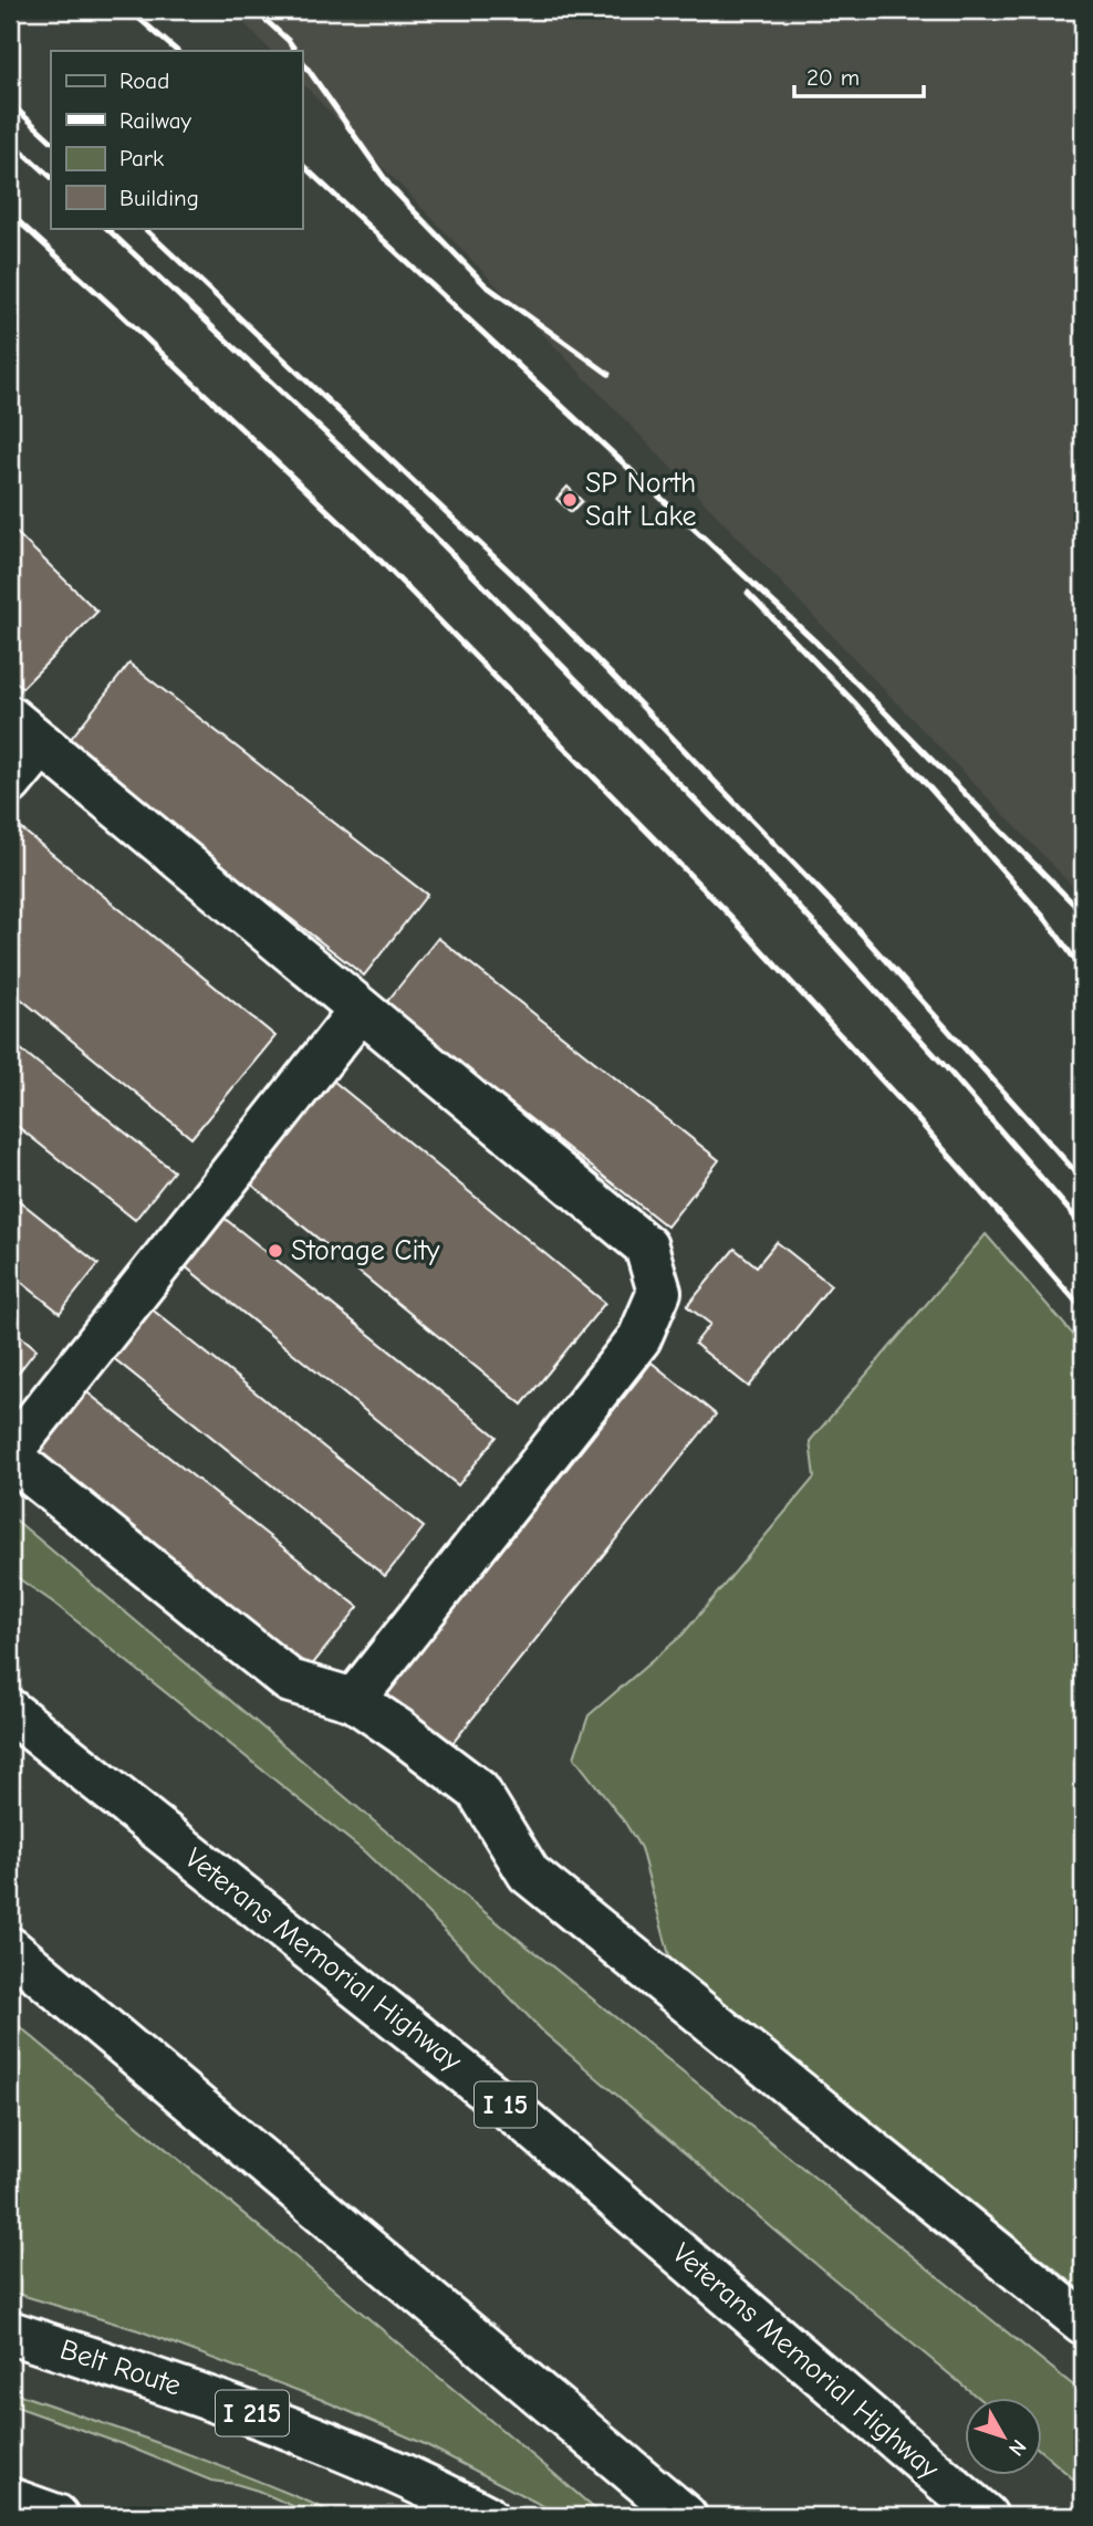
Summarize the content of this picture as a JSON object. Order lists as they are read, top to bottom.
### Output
{
  "streets": {
    "main road": [
      "Veterans Memorial Highway",
      "I 15",
      "Belt Route",
      "I 215"
    ]
  },
  "places": ["SP North Salt Lake", "Storage City"],
  "legend": [
    "Road",
    "Railway",
    "Park",
    "Building"
  ],
  "scale_bar": "20 m",
  "north": "bottom right"
}
